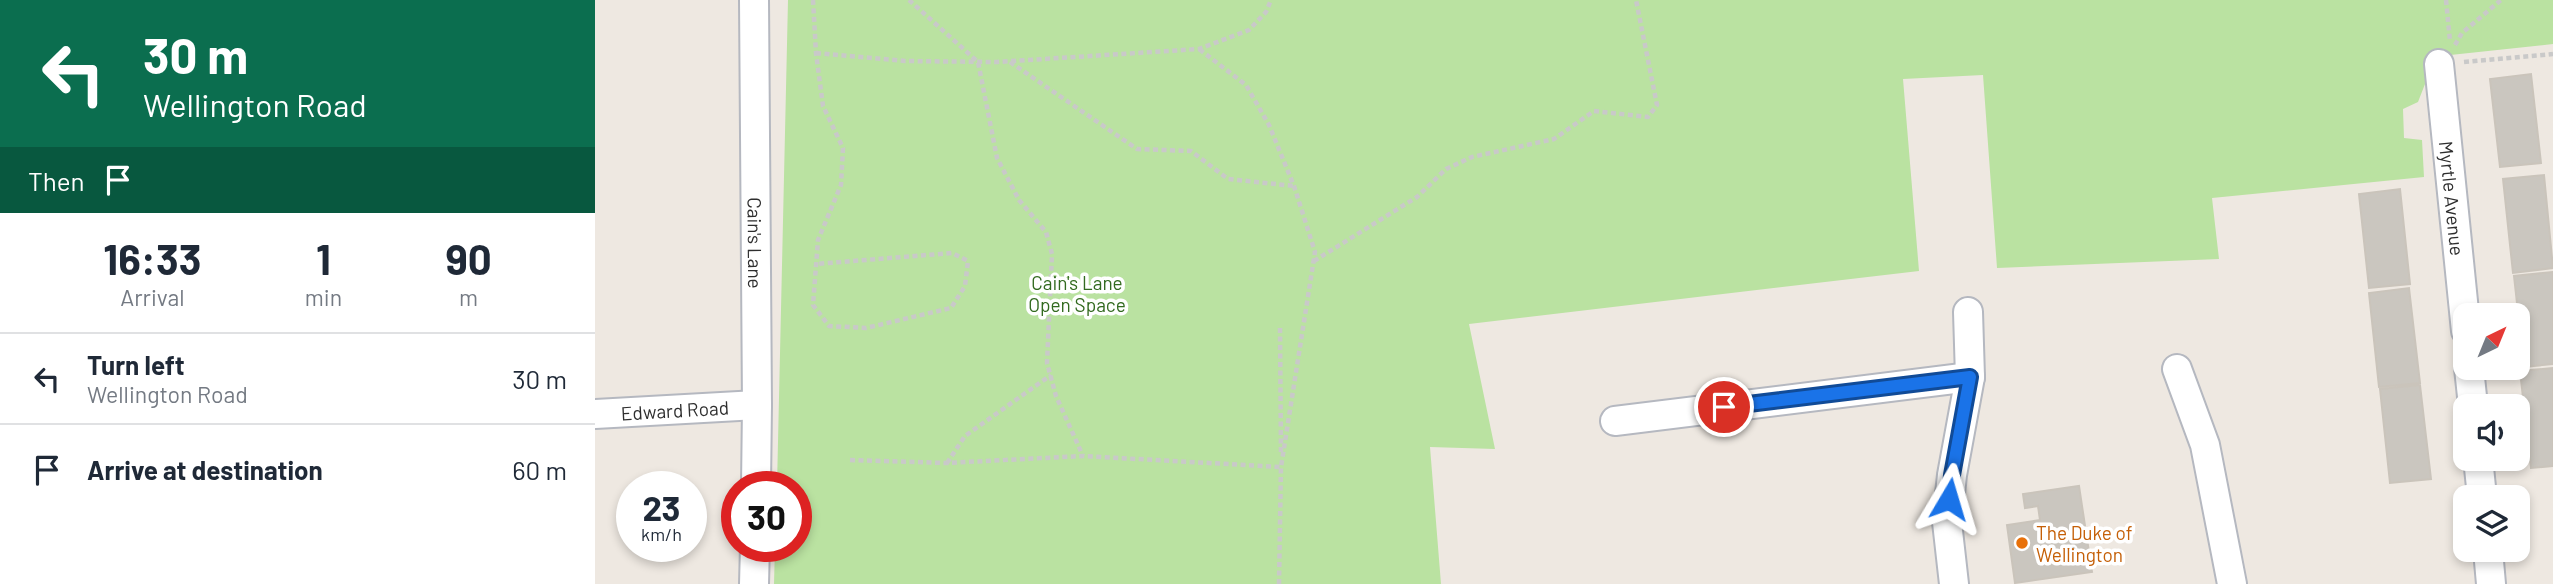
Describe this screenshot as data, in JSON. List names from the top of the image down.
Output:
{
  "streets": {
    "street": ["Myrtle Avenue", "Cain's Lane", "Edward Road"]
  },
  "crossings": [
    ["Cain's Lane", "Edward Road"]
  ],
  "parks": ["Cain's Lane Open Space"],
  "places": ["The Duke of Wellington"],
  "north": "top right",
  "page": {
    "turn": ["30 m", "Wellington Road"],
    "then": "Then",
    "eta": [
      "16:33",
      "Arrival",
      "1",
      "min",
      "90",
      "m"
    ],
    "list": [
      {
        "name": "Turn left",
        "note": "Wellington Road",
        "value": "30 m"
      },
      {
        "name": "Arrive at destination",
        "value": "60 m"
      }
    ],
    "speed": "23 km/h",
    "limit": "30"
  }
}
